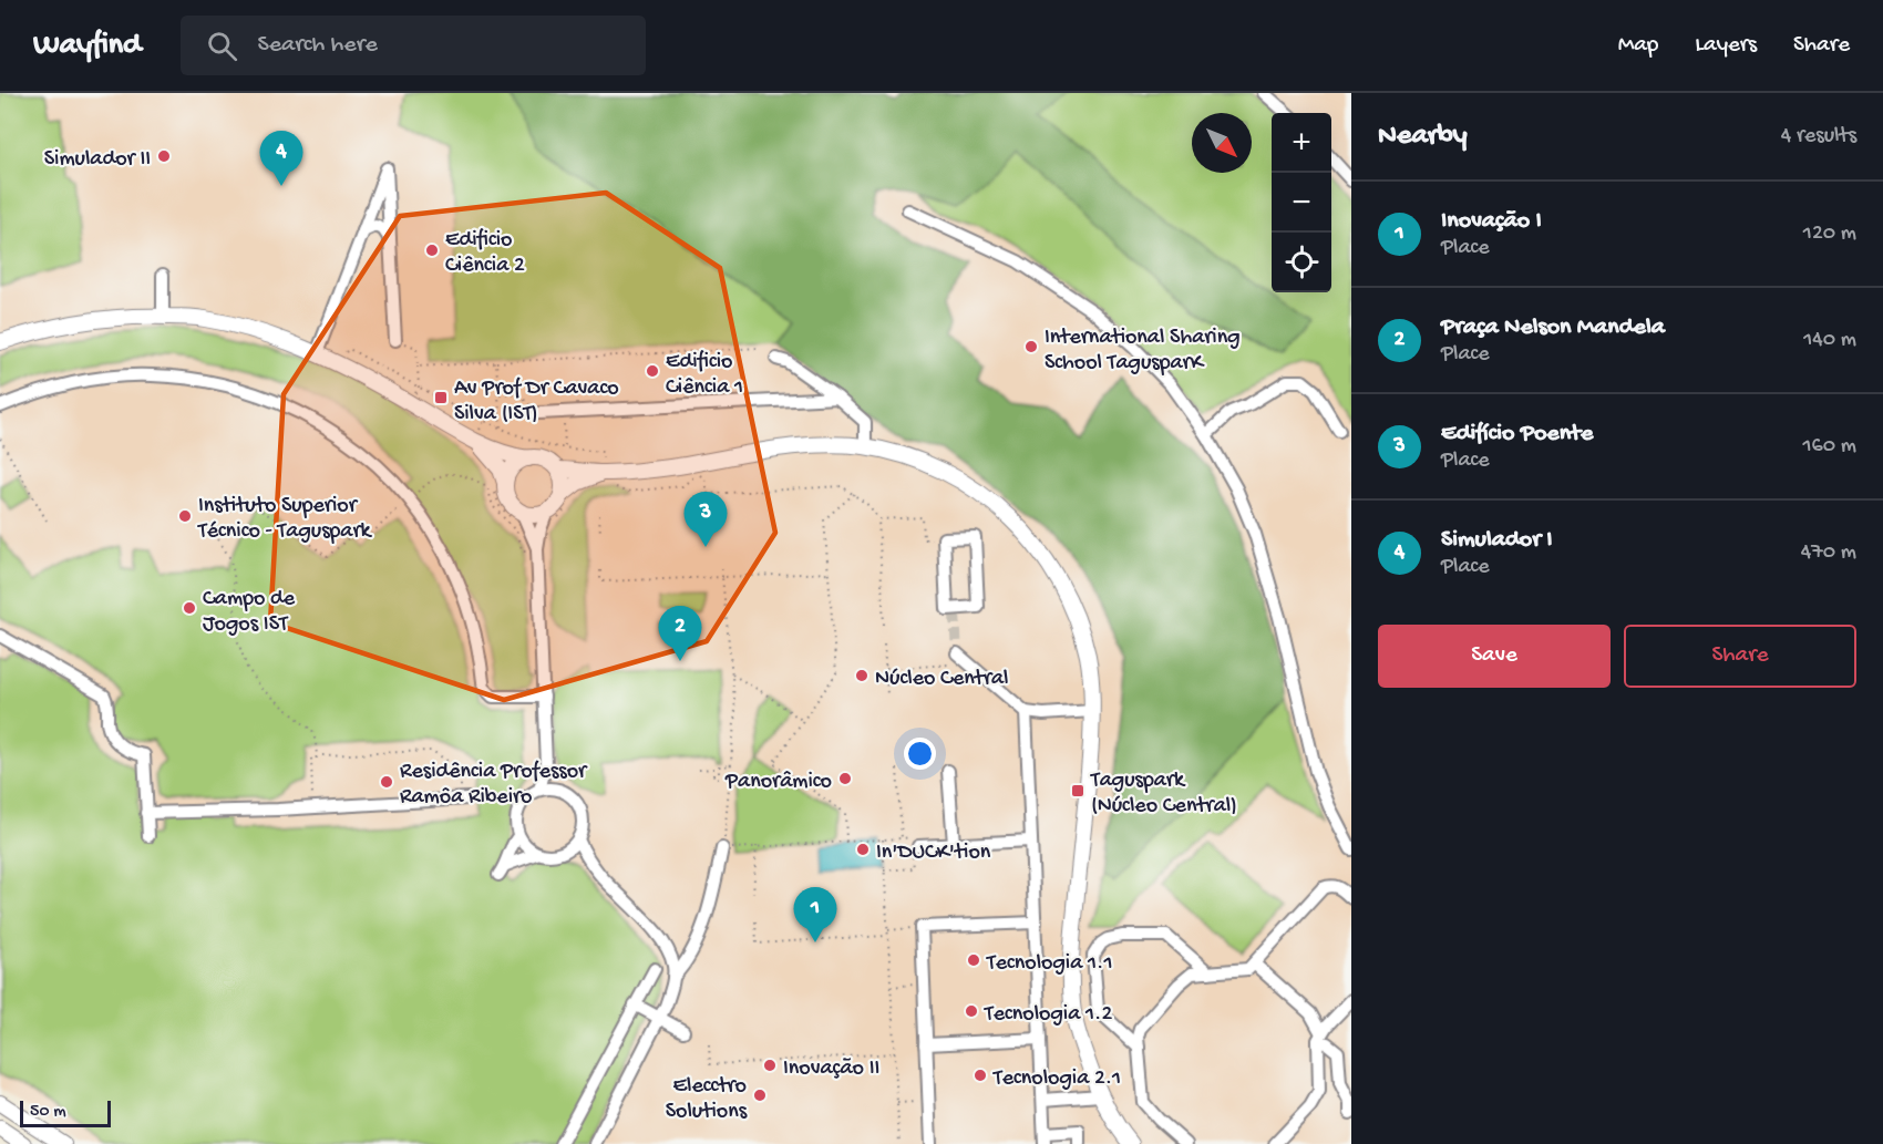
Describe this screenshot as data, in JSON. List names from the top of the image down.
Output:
{
  "places": {
    "other": [
      "Simulador II",
      "Edificio Ciência 2",
      "International Sharing School TagusparK",
      "Edificio Ciência 1",
      "Instituto Superior Técnico - Taguspark",
      "Campo de Jogos IST",
      "Núcleo Central",
      "Panorâmico",
      "Residência Professor Ramôa Ribeiro",
      "In'DUCK'tion",
      "Tecnologia 1.1",
      "Tecnologia 1.2",
      "Inovação II",
      "Tecnologia 2.1",
      "Elecctro Solutions"
    ],
    "transit": ["Av Prof Dr Cavaco Silva (IST)", "Taguspark (Núcleo Central)"]
  },
  "scale_bar": "50 m",
  "north": "bottom right",
  "page": {
    "header": "Wayfind",
    "search": "Search here",
    "nav": ["Map", "Layers", "Share"],
    "heading": ["Nearby", "4 results"],
    "map_buttons": ["+", "−"],
    "pins": [
      "4",
      "3",
      "2",
      "1"
    ],
    "list": [
      {
        "mark": "1",
        "name": "Inovação I",
        "note": "Place",
        "value": "120 m"
      },
      {
        "mark": "2",
        "name": "Praça Nelson Mandela",
        "note": "Place",
        "value": "140 m"
      },
      {
        "mark": "3",
        "name": "Edifício Poente",
        "note": "Place",
        "value": "160 m"
      },
      {
        "mark": "4",
        "name": "Simulador I",
        "note": "Place",
        "value": "470 m"
      }
    ],
    "buttons": ["Save", "Share"],
    "scale": "50 m"
  }
}
